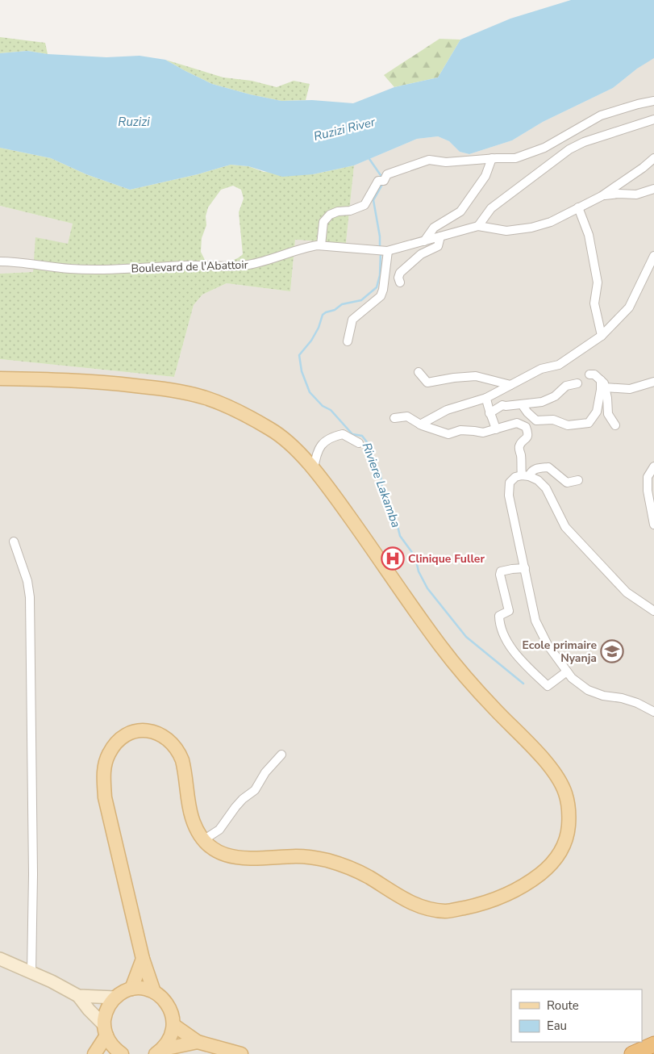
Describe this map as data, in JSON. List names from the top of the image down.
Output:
{
  "streets": {
    "street": ["Boulevard de l'Abattoir"]
  },
  "water": ["Ruzizi", "Ruzizi River", "Riviere Lakamba"],
  "places": {
    "hospital": ["Clinique Fuller"],
    "school or university": ["Ecole primaire Nyanja"]
  },
  "legend": ["Route", "Eau"]
}
